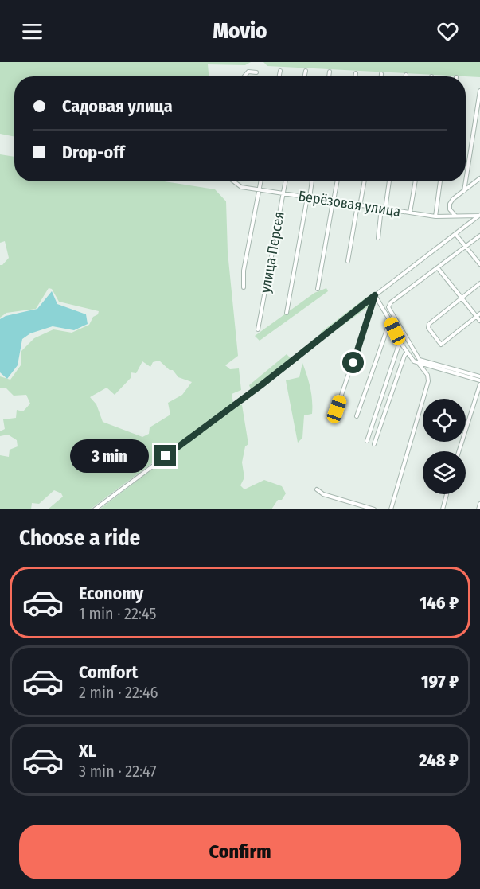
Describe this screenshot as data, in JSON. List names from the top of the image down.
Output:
{
  "streets": {
    "street": ["Берёзовая улица", "улица Персея"]
  },
  "crossings": [
    ["Берёзовая улица", "улица Персея"]
  ],
  "page": {
    "header": "Movio",
    "banner": ["Садовая улица", "Drop-off"],
    "bubble": "3 min",
    "heading": "Choose a ride",
    "list": [
      {
        "name": "Economy",
        "note": "1 min · 22:45",
        "value": "146 ₽"
      },
      {
        "name": "Comfort",
        "note": "2 min · 22:46",
        "value": "197 ₽"
      },
      {
        "name": "XL",
        "note": "3 min · 22:47",
        "value": "248 ₽"
      }
    ],
    "buttons": "Confirm"
  }
}
